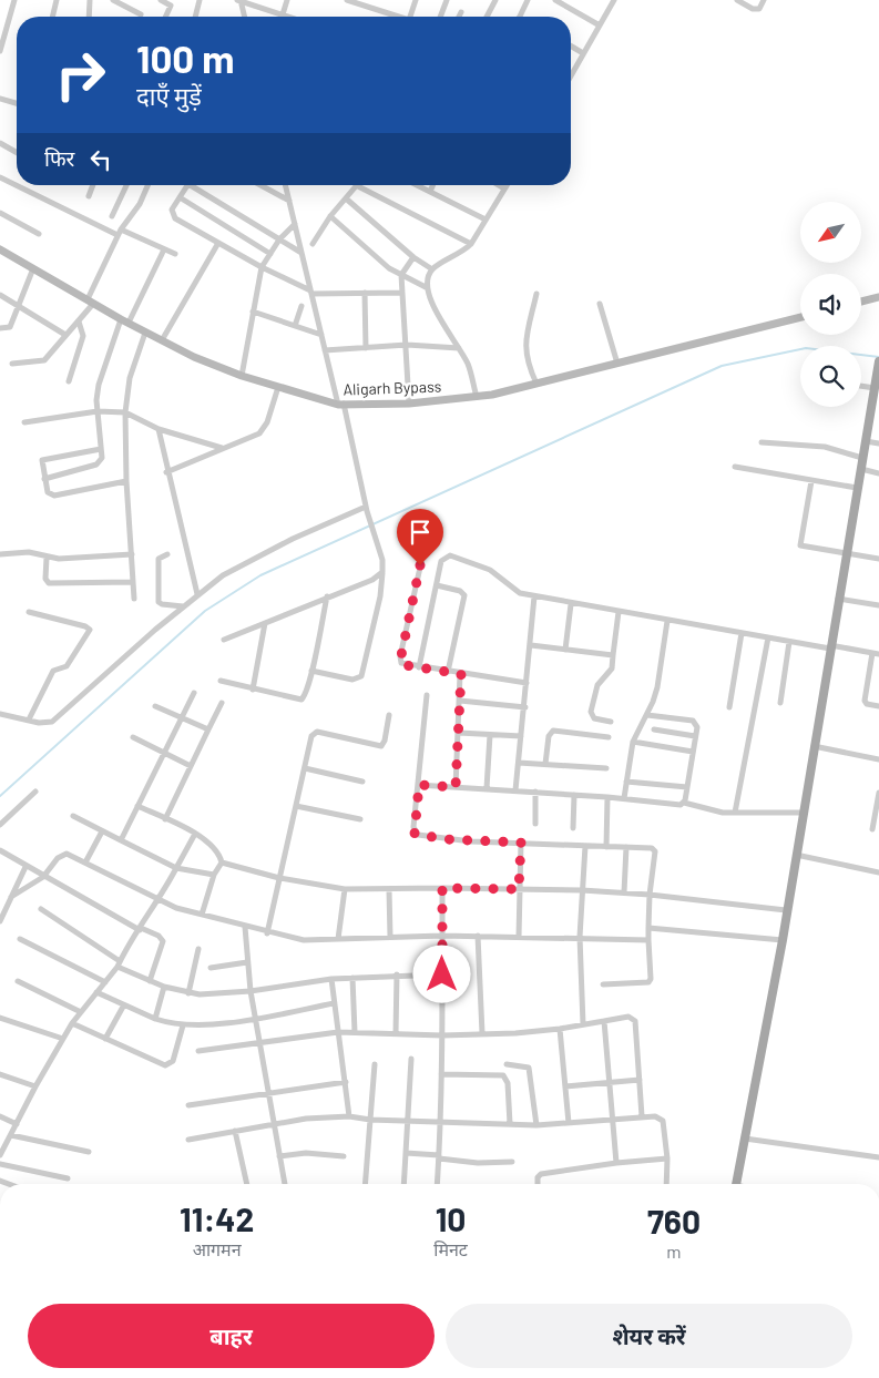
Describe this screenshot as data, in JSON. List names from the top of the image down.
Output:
{
  "streets": {
    "main road": ["Aligarh Bypass"]
  },
  "north": "bottom left",
  "page": {
    "turn": ["100 m", "दाएँ मुड़ें"],
    "then": "फिर",
    "eta": [
      "11:42",
      "आगमन",
      "10",
      "मिनट",
      "760",
      "m"
    ],
    "buttons": ["बाहर", "शेयर करें"]
  }
}
